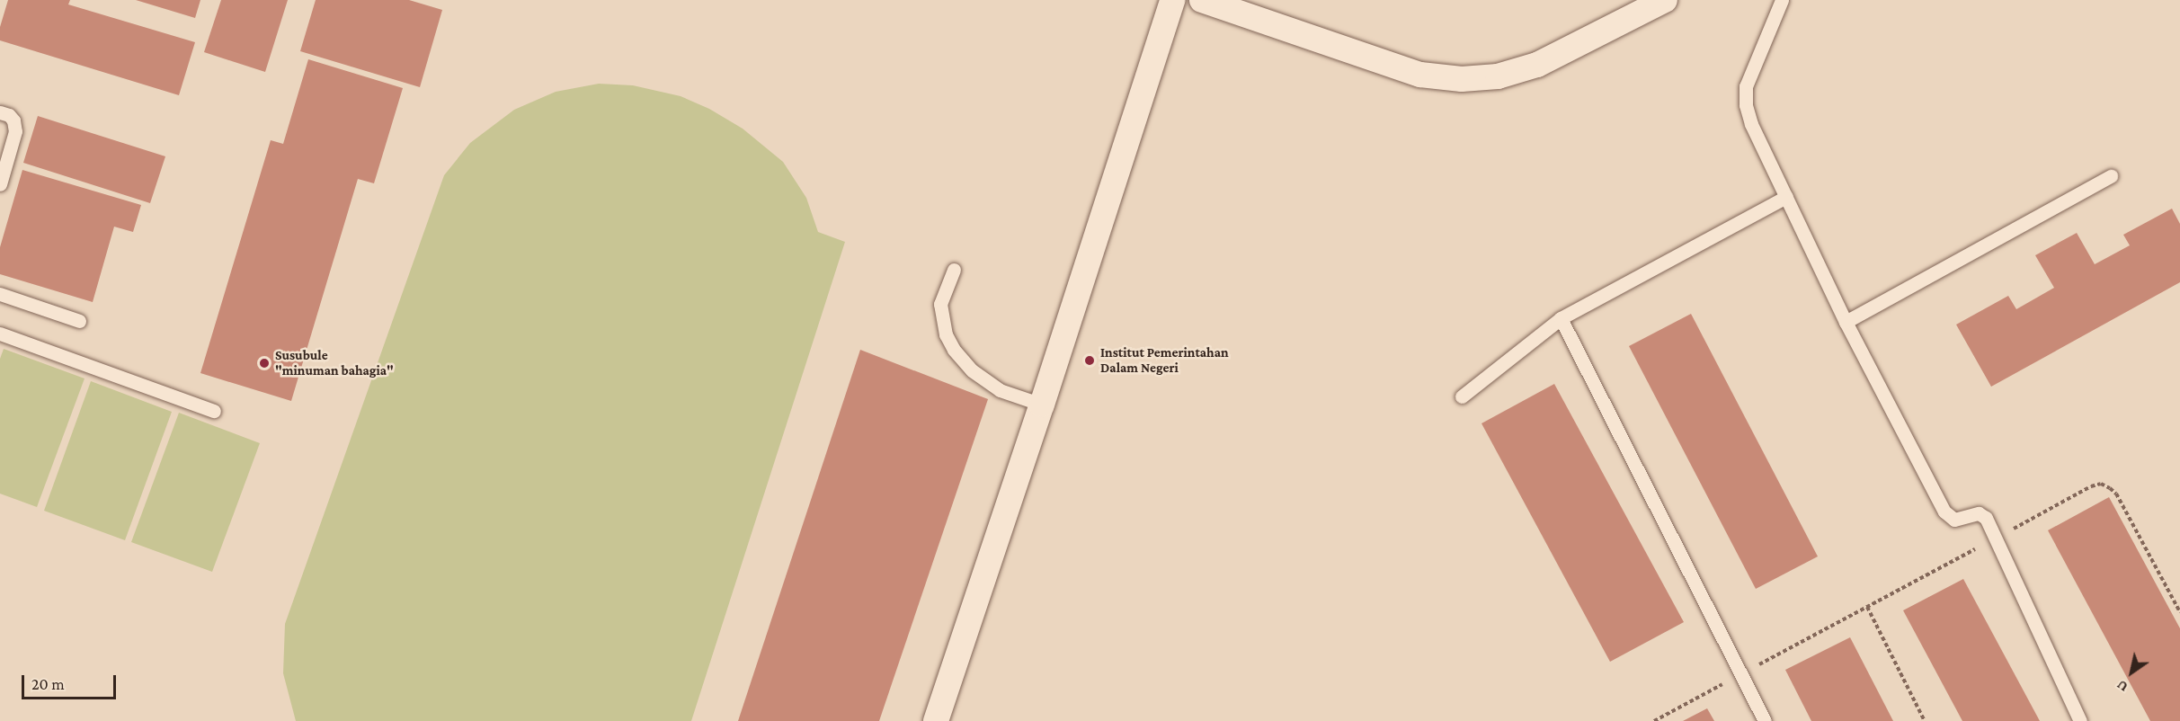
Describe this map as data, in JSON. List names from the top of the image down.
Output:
{
  "places": ["Institut Pemerintahan Dalam Negeri", "Susubule \"minuman bahagia\""],
  "scale_bar": "20 m",
  "north": "bottom left"
}
